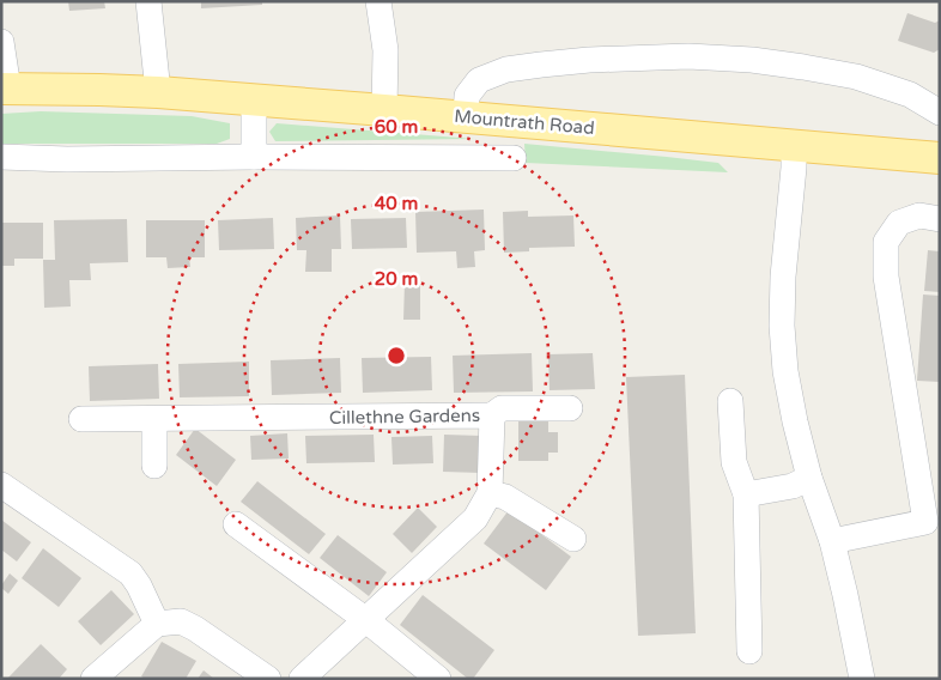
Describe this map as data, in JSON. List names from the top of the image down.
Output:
{
  "streets": {
    "main road": ["Mountrath Road"],
    "street": ["Cillethne Gardens"]
  },
  "rings": ["60 m", "40 m", "20 m"]
}
